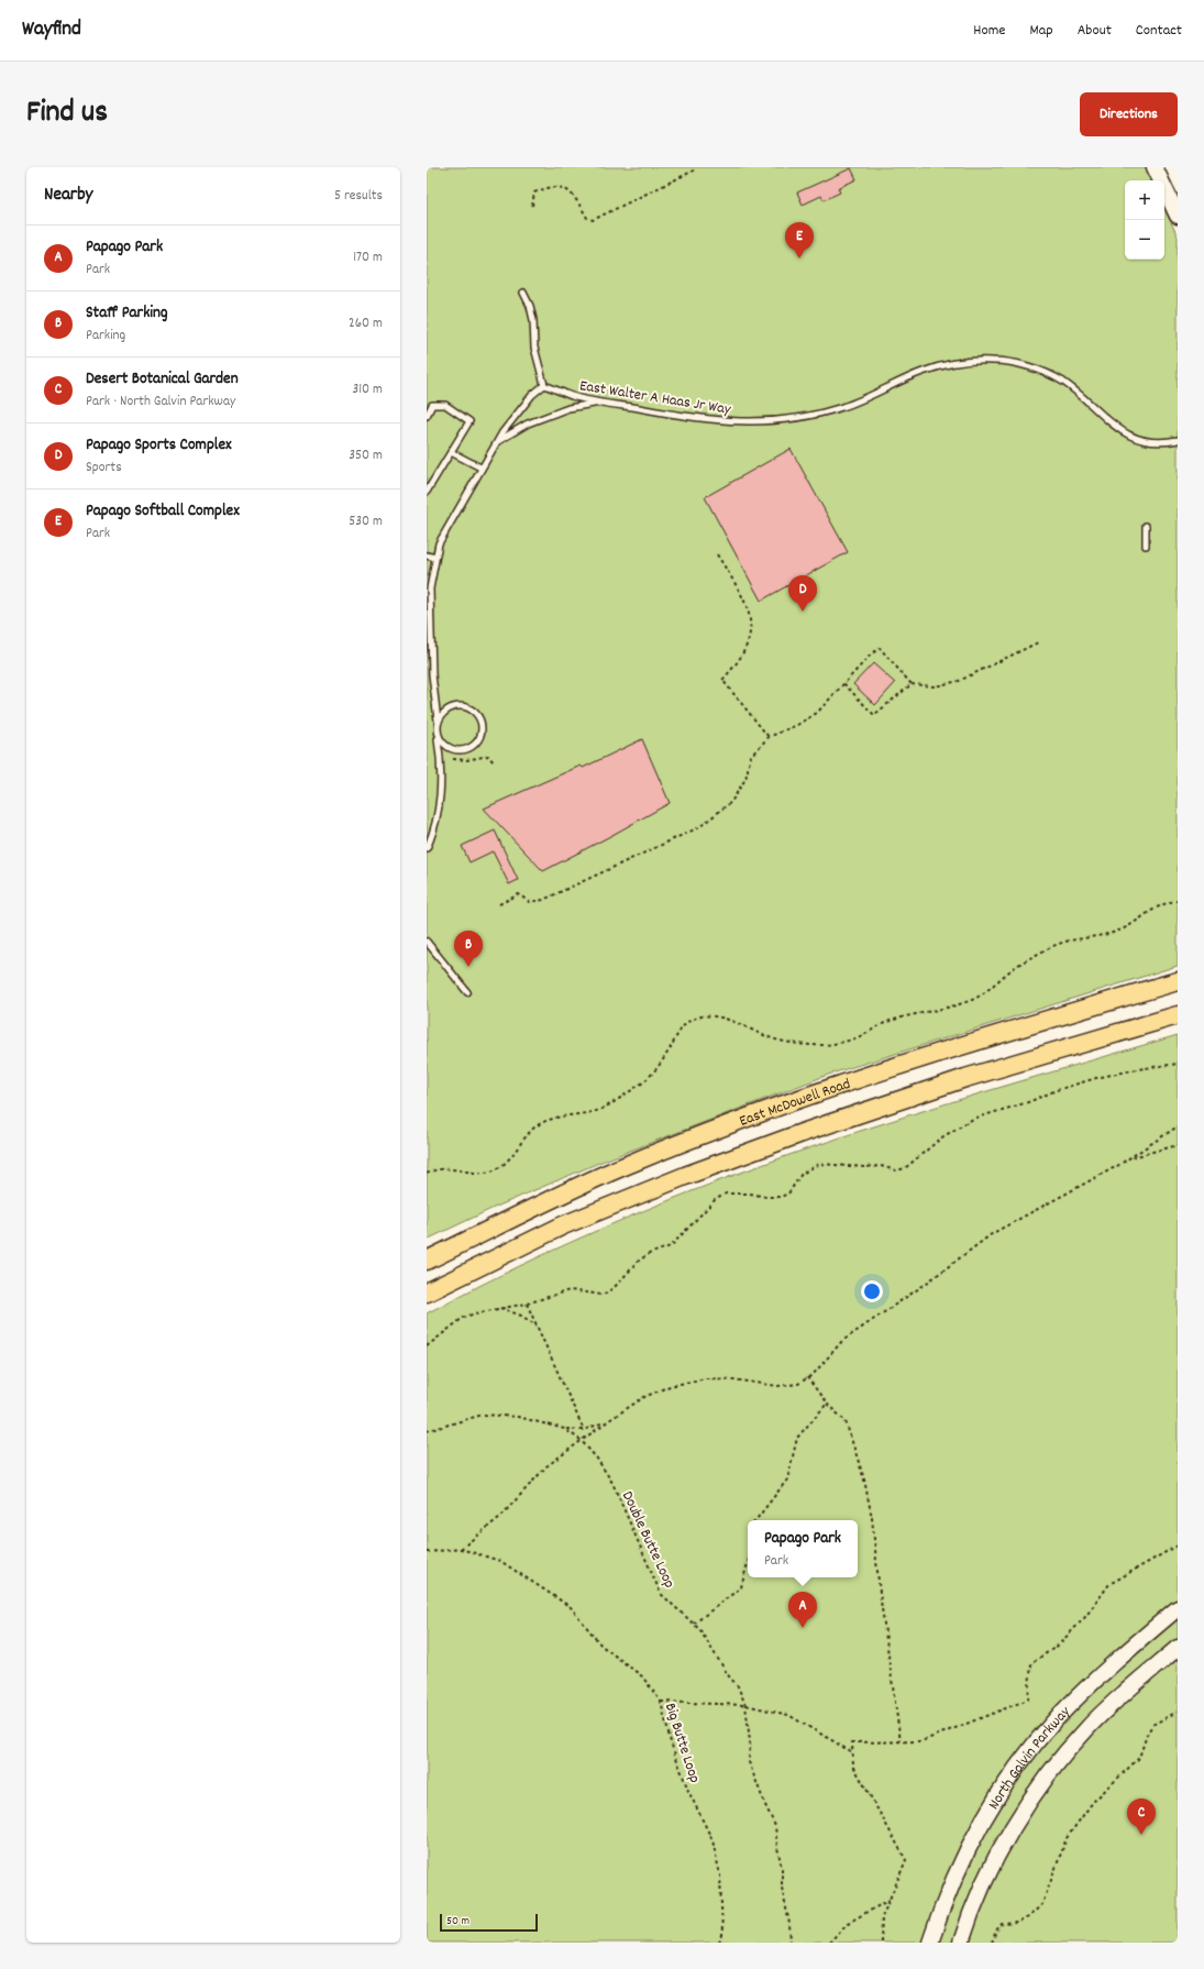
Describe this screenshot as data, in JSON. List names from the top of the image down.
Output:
{
  "streets": {
    "main road": ["East McDowell Road", "North Galvin Parkway"],
    "lane": ["East Walter A Haas Jr Way"],
    "path": ["Double Butte Loop", "Big Butte Loop"]
  },
  "scale_bar": "50 m",
  "page": {
    "header": "Wayfind",
    "nav": [
      "Home",
      "Map",
      "About",
      "Contact"
    ],
    "title": "Find us",
    "buttons": "Directions",
    "heading": ["Nearby", "5 results"],
    "map_buttons": ["+", "−"],
    "pins": [
      "E",
      "D",
      "B",
      "A",
      "C"
    ],
    "list": [
      {
        "mark": "A",
        "name": "Papago Park",
        "note": "Park",
        "value": "170 m"
      },
      {
        "mark": "B",
        "name": "Staff Parking",
        "note": "Parking",
        "value": "260 m"
      },
      {
        "mark": "C",
        "name": "Desert Botanical Garden",
        "note": "Park · North Galvin Parkway",
        "value": "310 m"
      },
      {
        "mark": "D",
        "name": "Papago Sports Complex",
        "note": "Sports",
        "value": "350 m"
      },
      {
        "mark": "E",
        "name": "Papago Softball Complex",
        "note": "Park",
        "value": "530 m"
      }
    ],
    "popup": ["Papago Park", "Park"],
    "scale": "50 m"
  }
}
